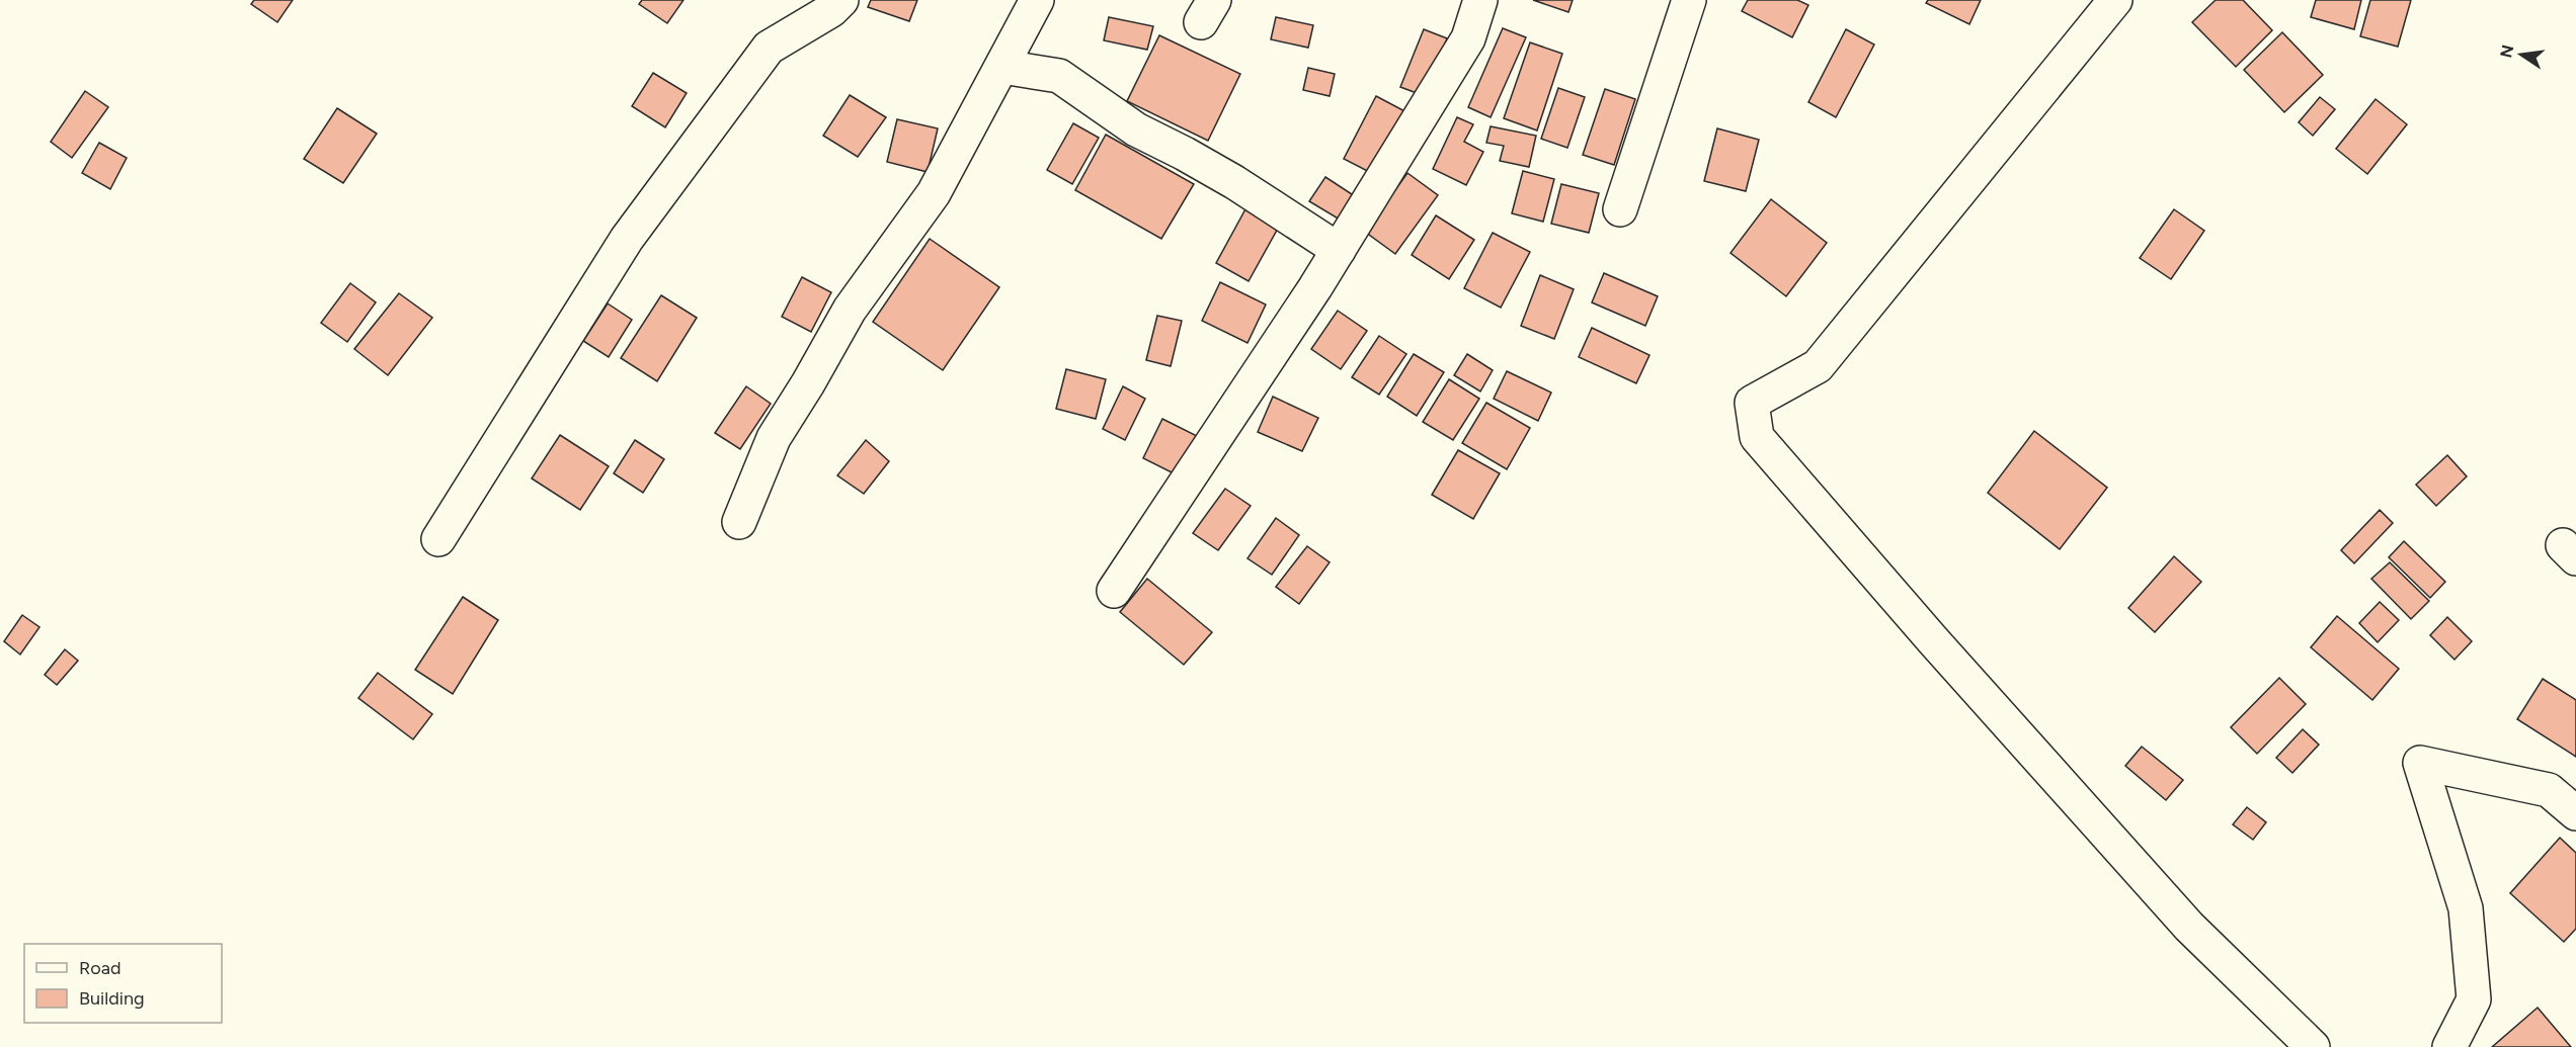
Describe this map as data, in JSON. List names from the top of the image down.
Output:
{
  "legend": ["Road", "Building"],
  "north": "left"
}
